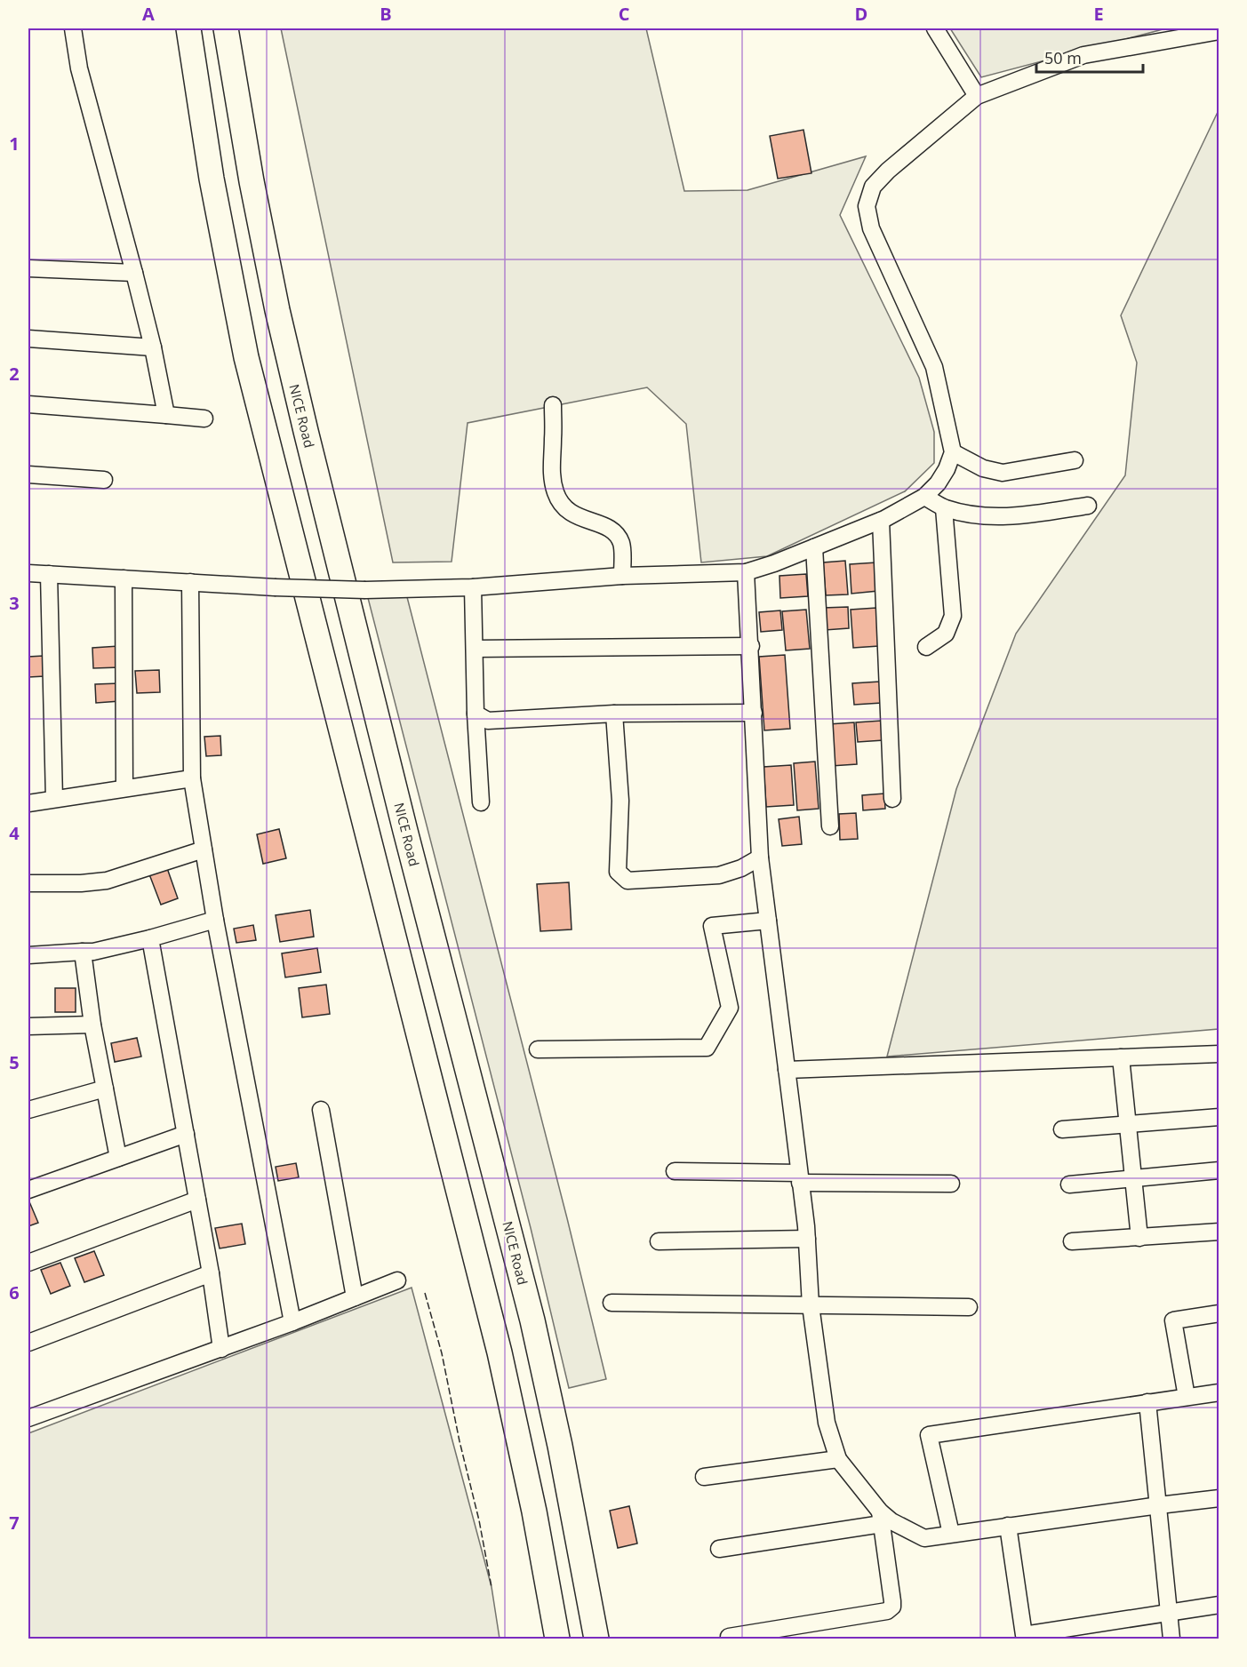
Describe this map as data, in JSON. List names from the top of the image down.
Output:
{
  "streets": {
    "highway": ["NICE Road"]
  },
  "scale_bar": "50 m",
  "grid": {
    "columns": [
      "A",
      "B",
      "C",
      "D",
      "E"
    ],
    "rows": [
      "1",
      "2",
      "3",
      "4",
      "5",
      "6",
      "7"
    ]
  }
}
